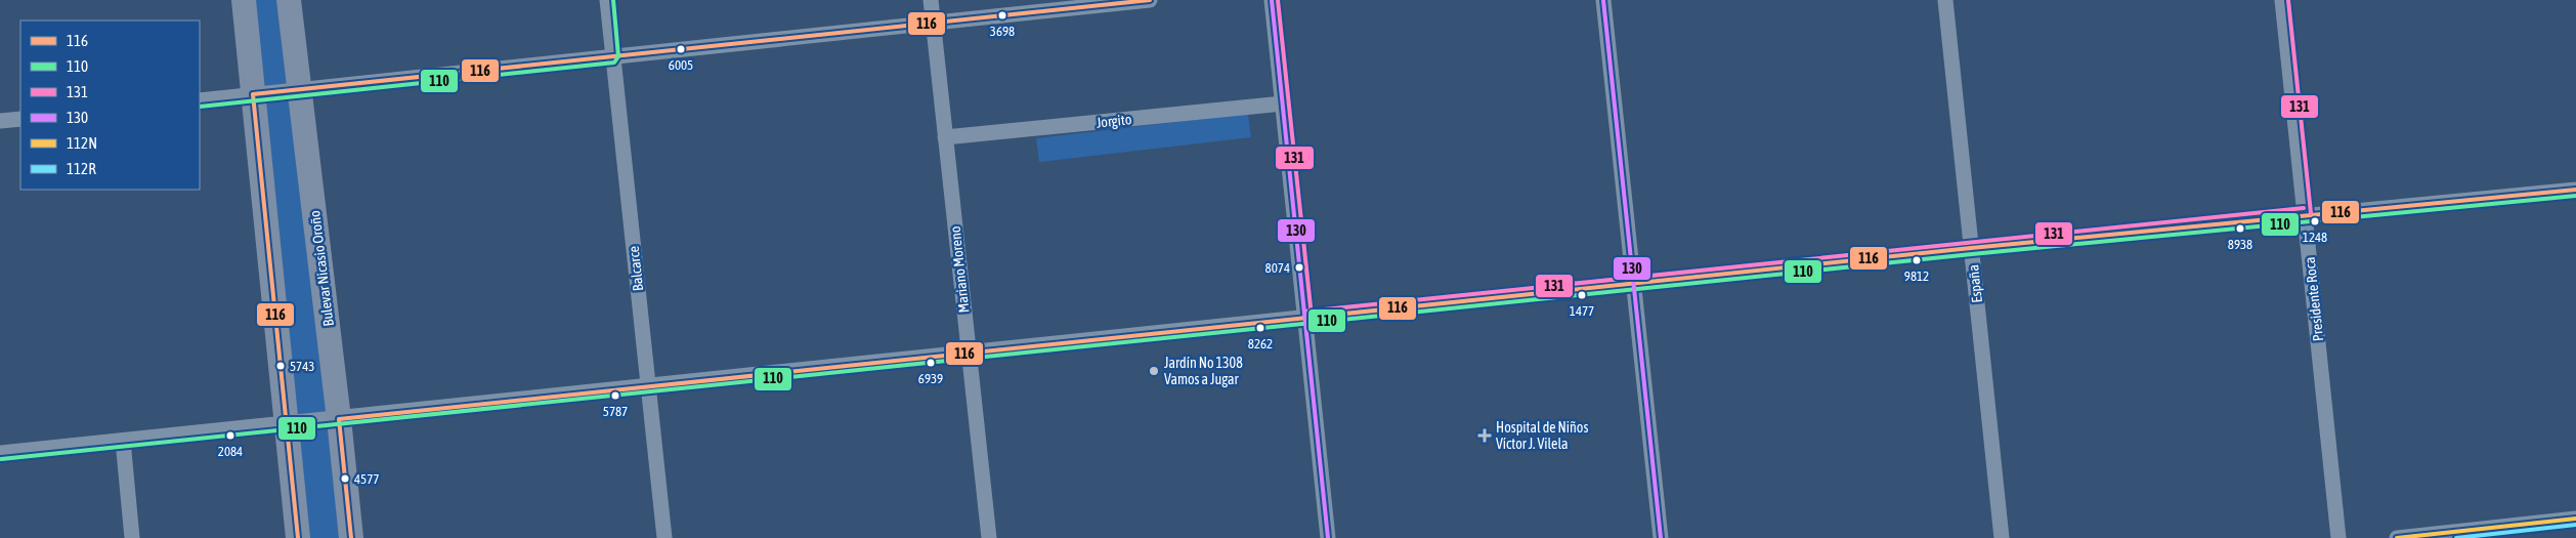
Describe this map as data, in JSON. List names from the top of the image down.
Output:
{
  "streets": {
    "main road": ["Bulevar Nicasio Oroño"],
    "street": [
      "Jorgito",
      "Balcarce",
      "Mariano Moreno",
      "España",
      "Presidente Roca"
    ]
  },
  "crossings": [
    ["Jorgito", "Mariano Moreno"]
  ],
  "places": {
    "other": [
      "3698",
      "6005",
      "1248",
      "8938",
      "9812",
      "8074",
      "1477",
      "8262",
      "6939",
      "5743",
      "Jardín No 1308 Vamos a Jugar",
      "5787",
      "2084",
      "4577"
    ],
    "health": ["Hospital de Niños Víctor J. Vilela"]
  },
  "lines": [
    "transit line 116",
    "transit line 110",
    "transit line 131",
    "transit line 130",
    "transit line 112N",
    "transit line 112R"
  ],
  "legend": [
    "116",
    "110",
    "131",
    "130",
    "112N",
    "112R"
  ]
}
